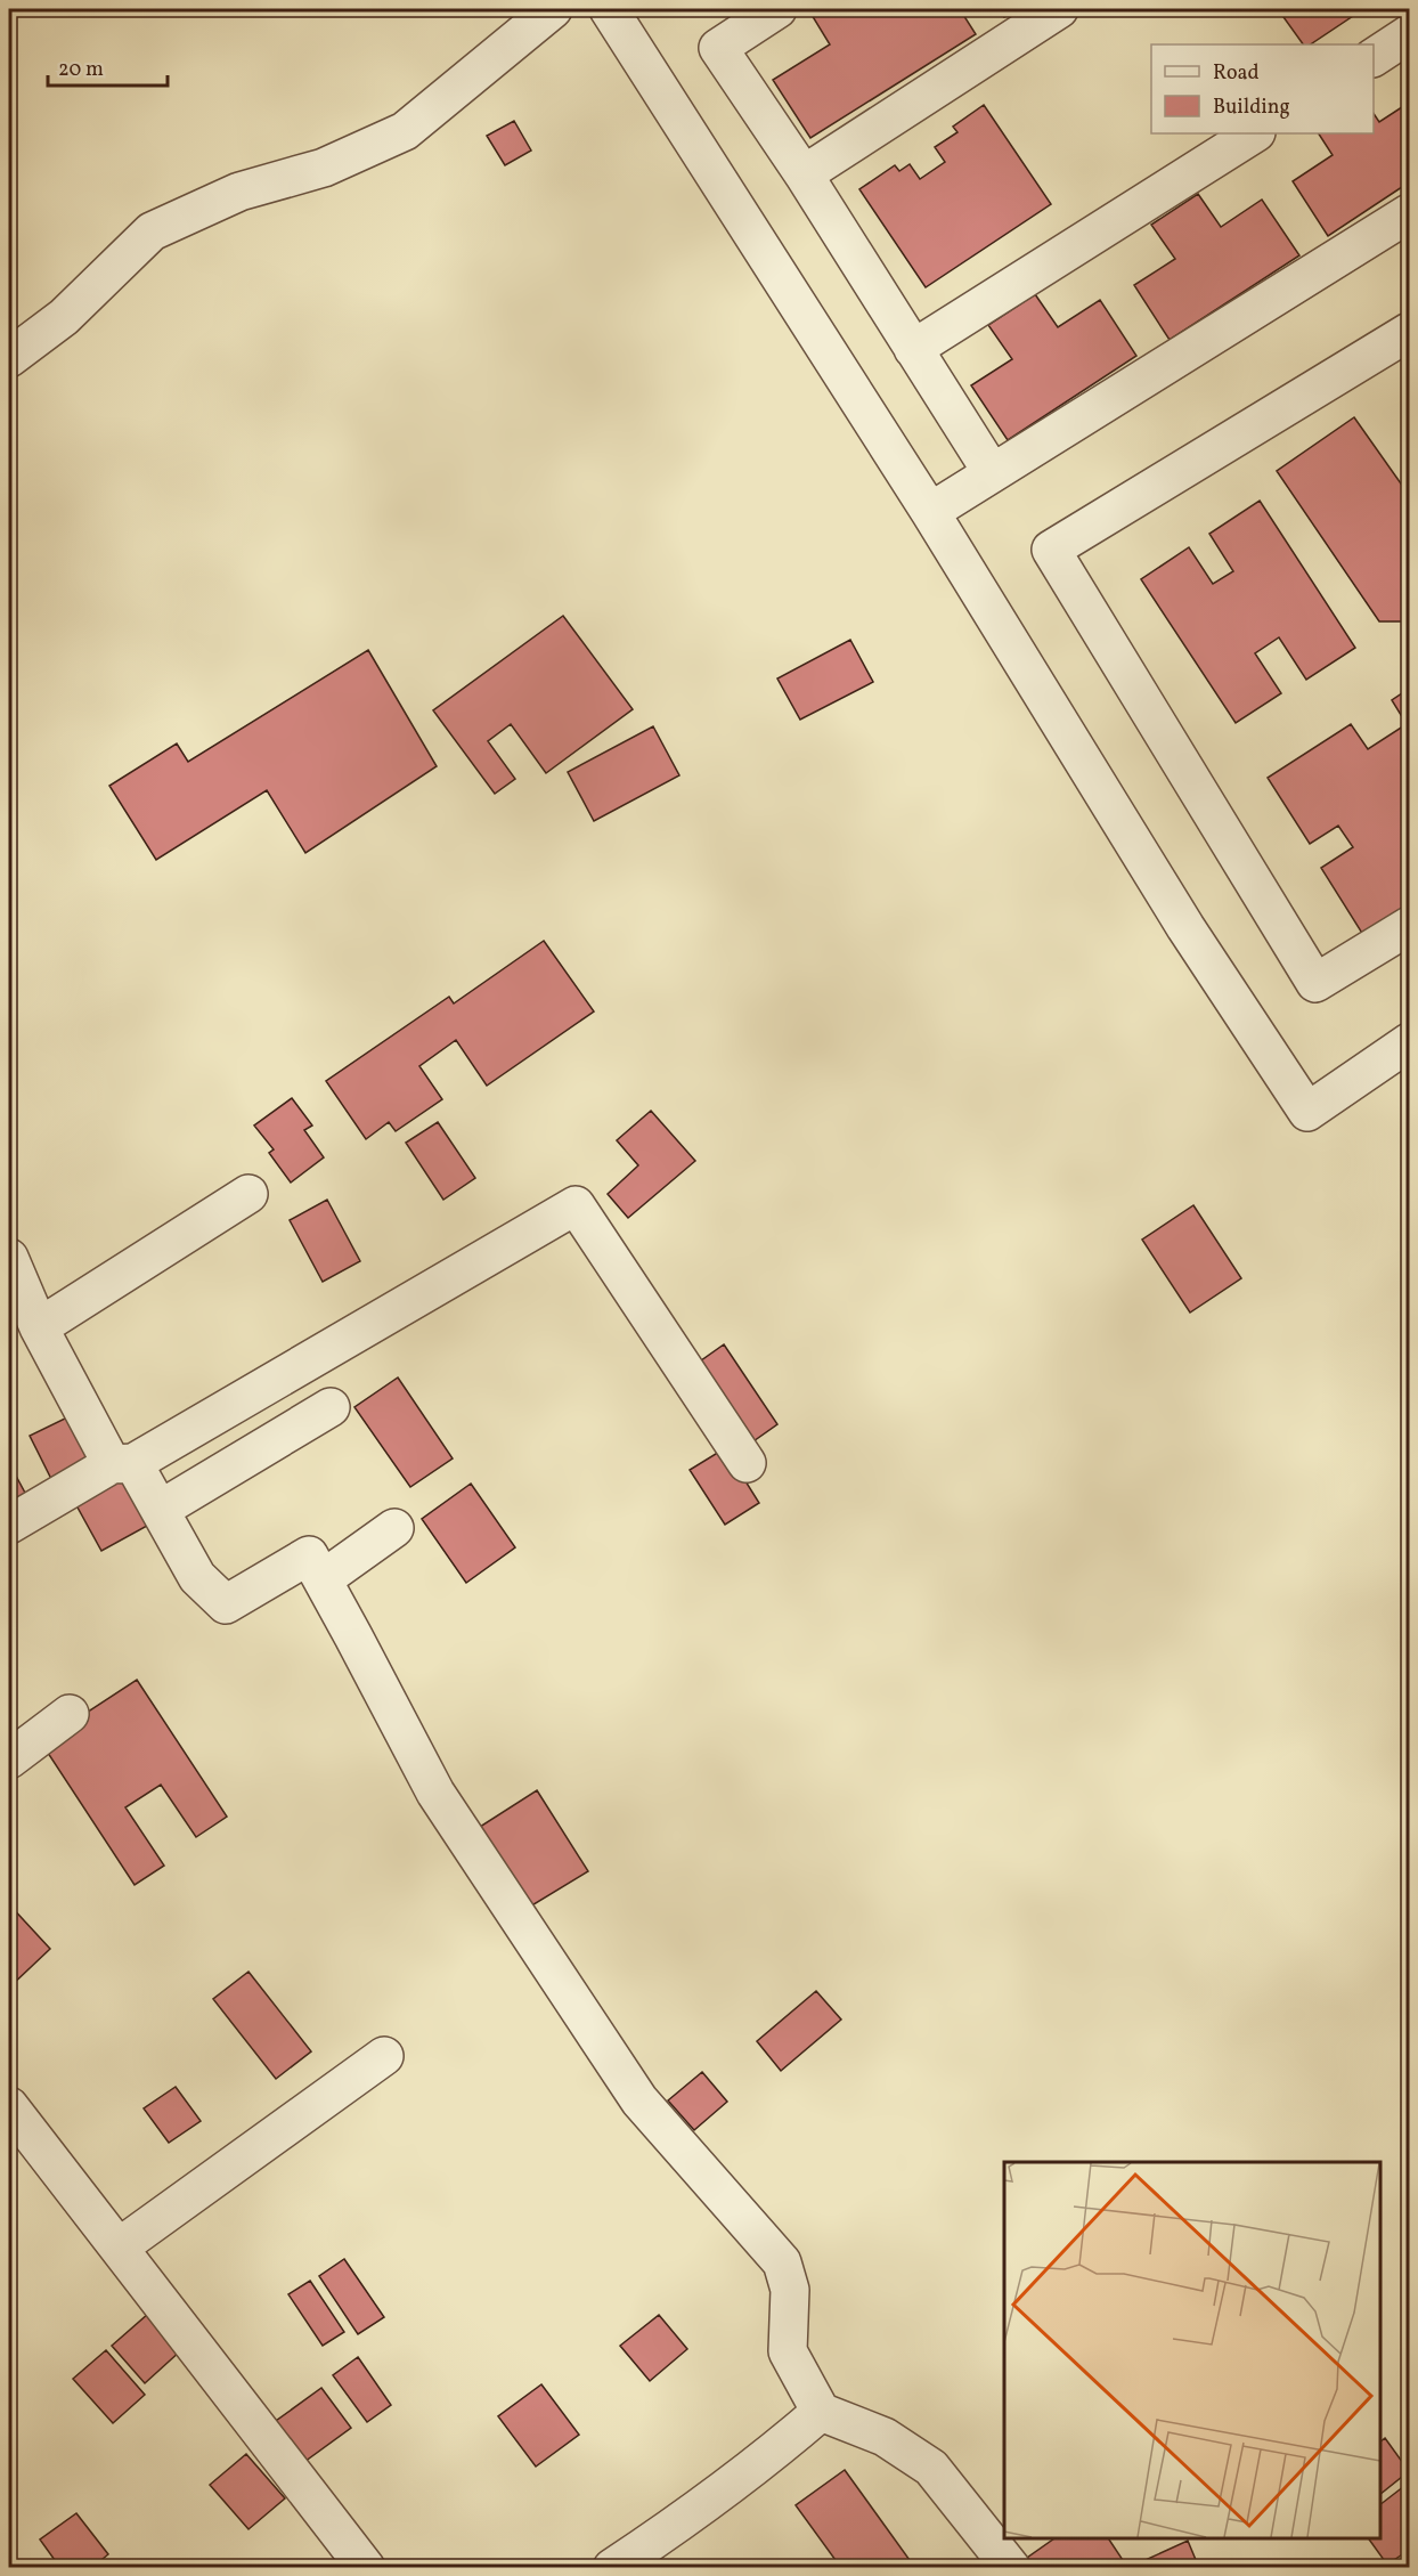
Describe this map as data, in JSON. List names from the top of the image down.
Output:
{
  "legend": ["Road", "Building"],
  "scale_bar": "20 m"
}
